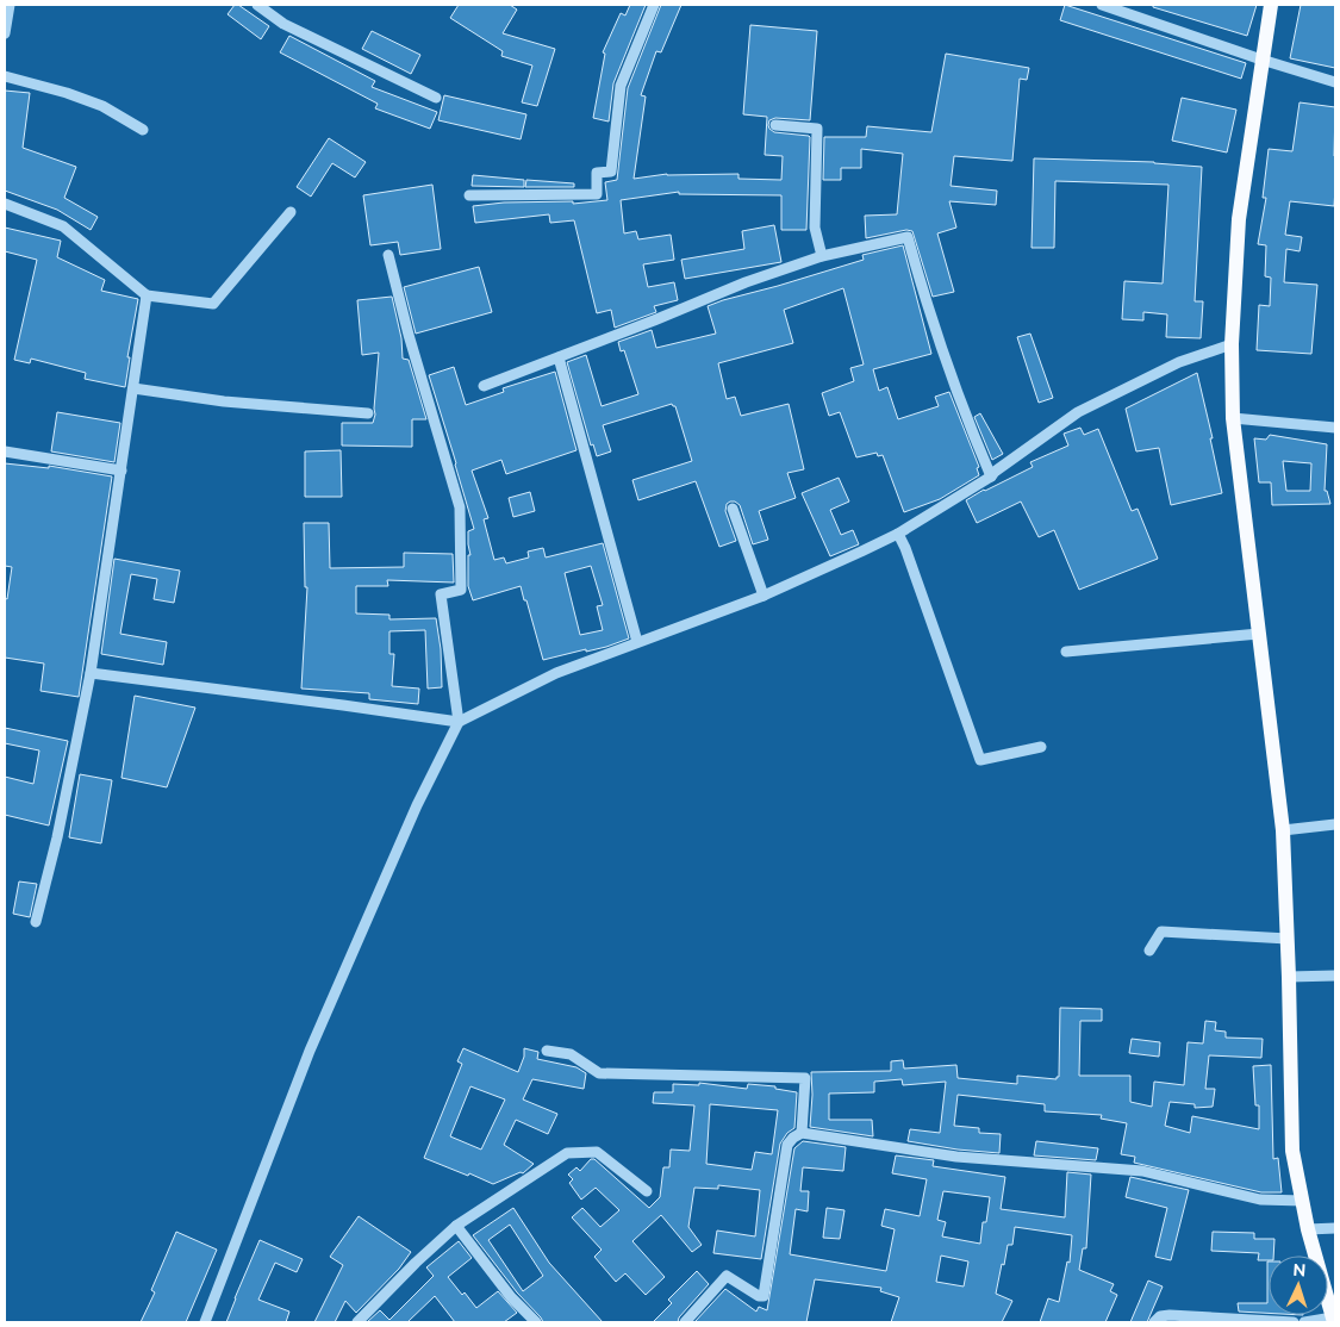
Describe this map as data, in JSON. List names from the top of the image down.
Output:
{
  "north": "top"
}
